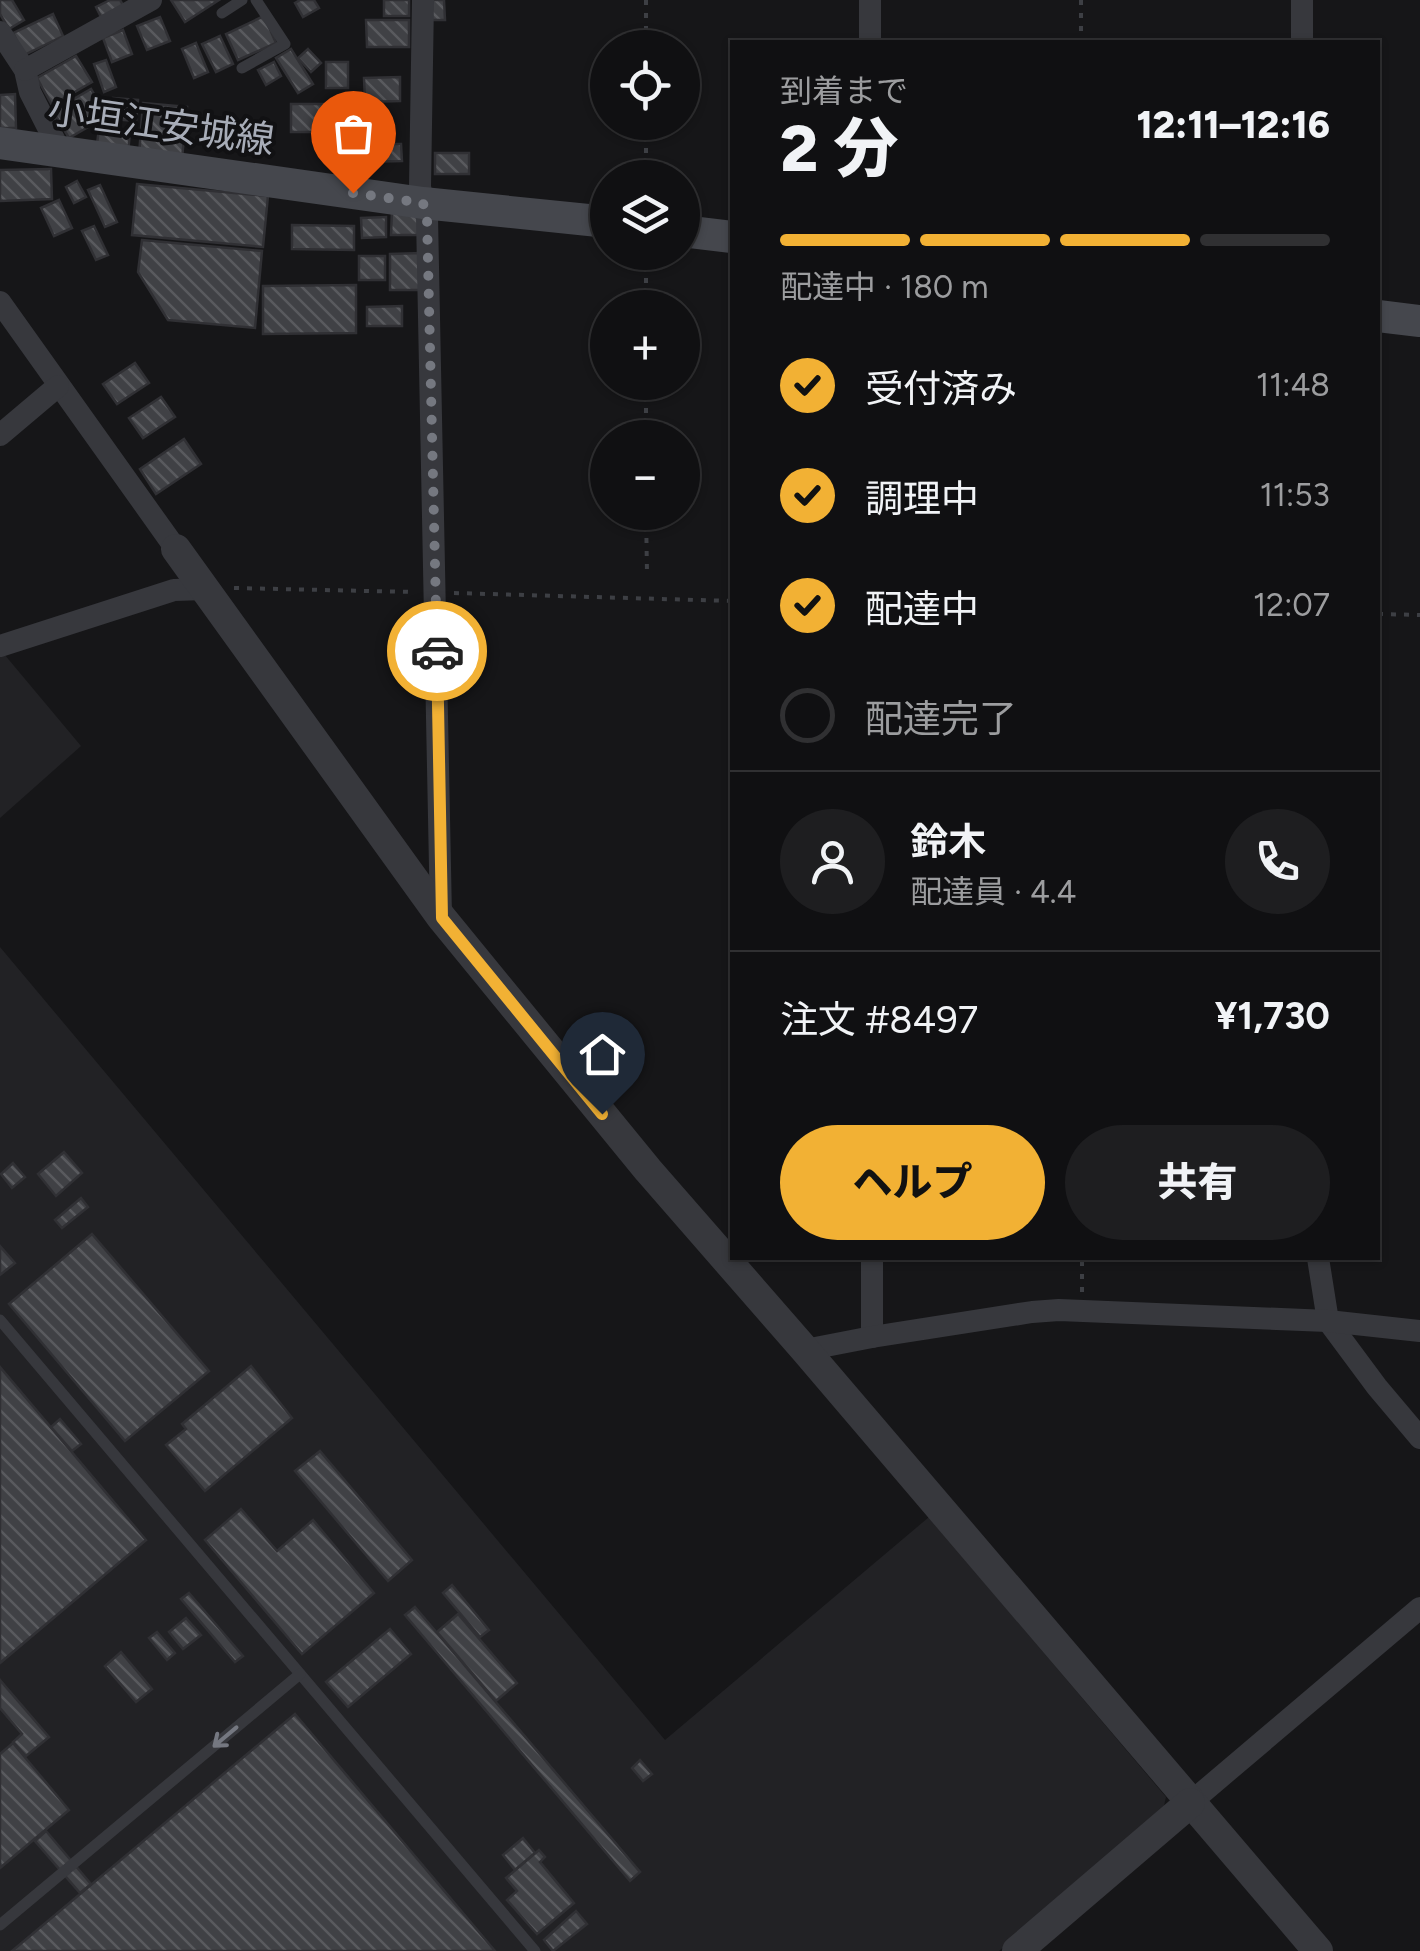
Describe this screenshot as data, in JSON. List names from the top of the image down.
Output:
{
  "streets": {
    "main road": ["小垣江安城線"]
  },
  "page": {
    "map_buttons": ["+", "−"],
    "heading": ["2 分", "到着まで", "12:11–12:16"],
    "panel": [
      "鈴木",
      "配達員 · 4.4",
      "注文 #8497",
      "¥1,730"
    ],
    "bar": "配達中 · 180 m",
    "list": [
      ["受付済み", "11:48"],
      ["調理中", "11:53"],
      ["配達中", "12:07"],
      "配達完了"
    ],
    "buttons": ["ヘルプ", "共有"]
  }
}
